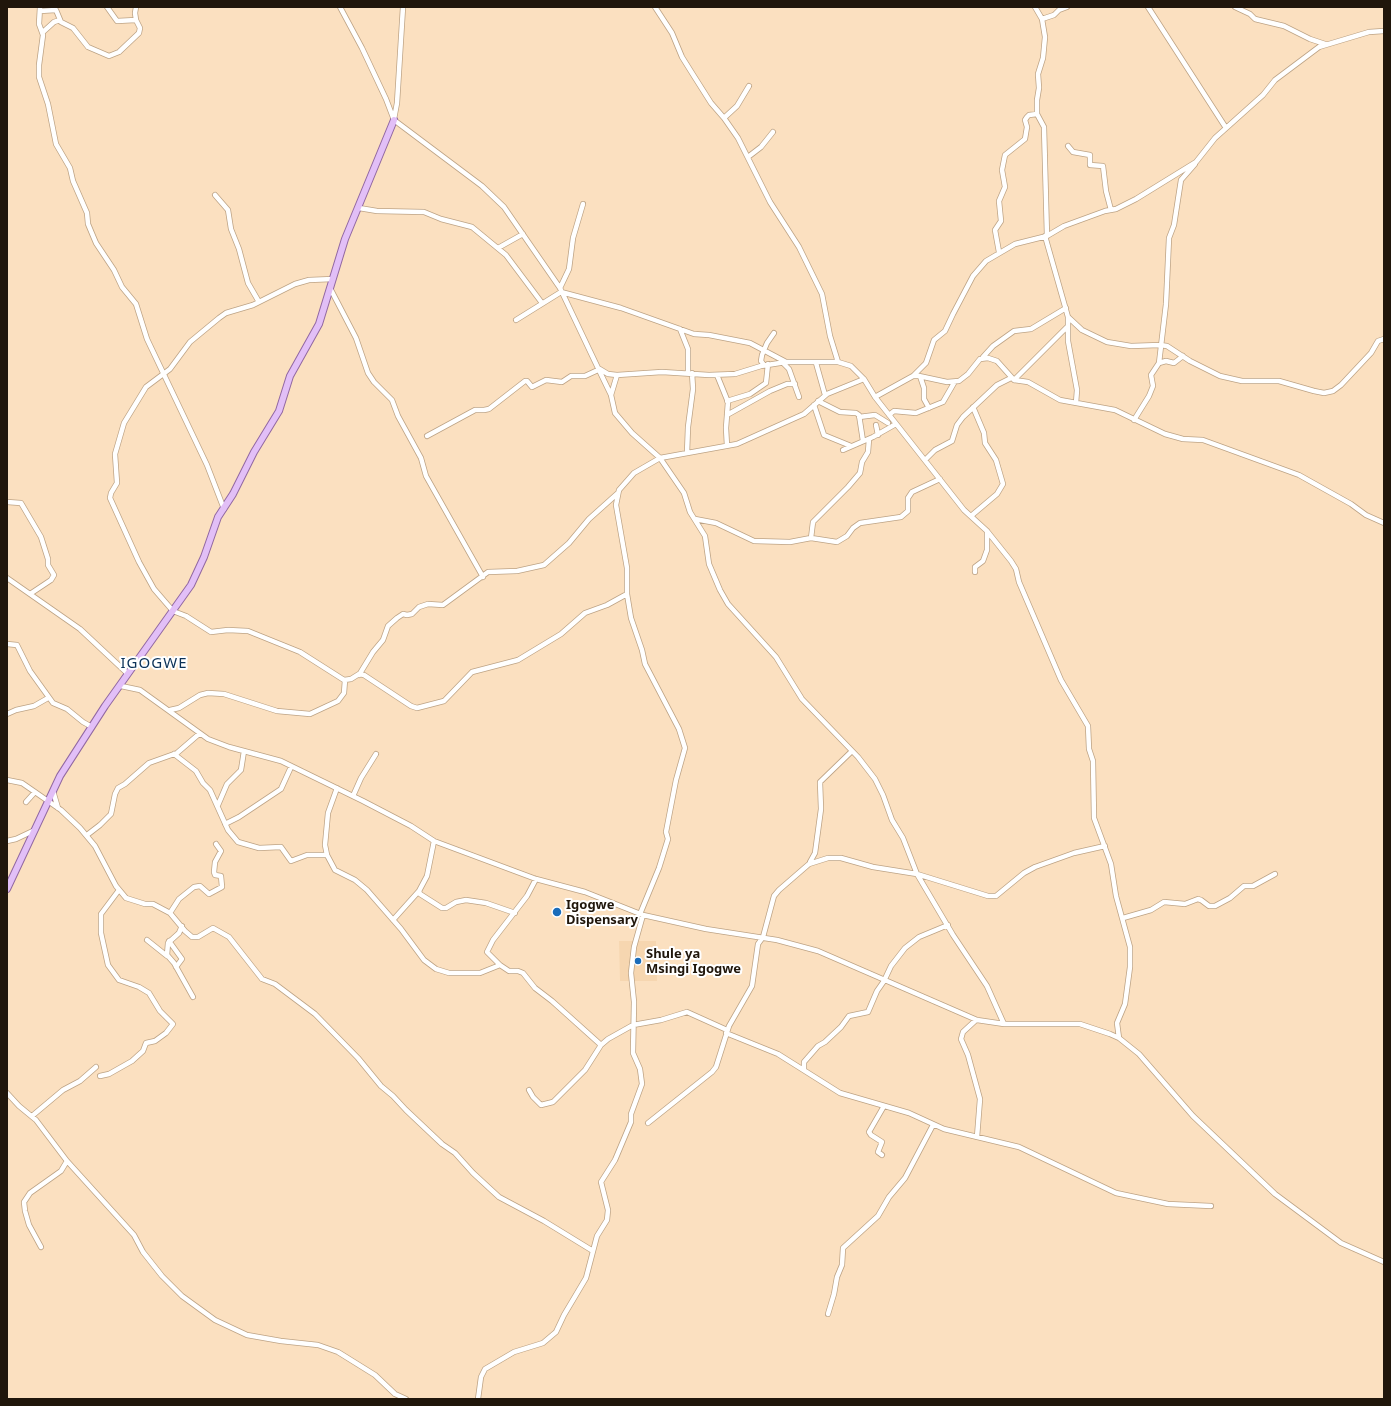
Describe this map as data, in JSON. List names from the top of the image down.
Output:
{
  "districts": ["IGOGWE"],
  "places": ["Igogwe Dispensary", "Shule ya Msingi Igogwe"]
}
